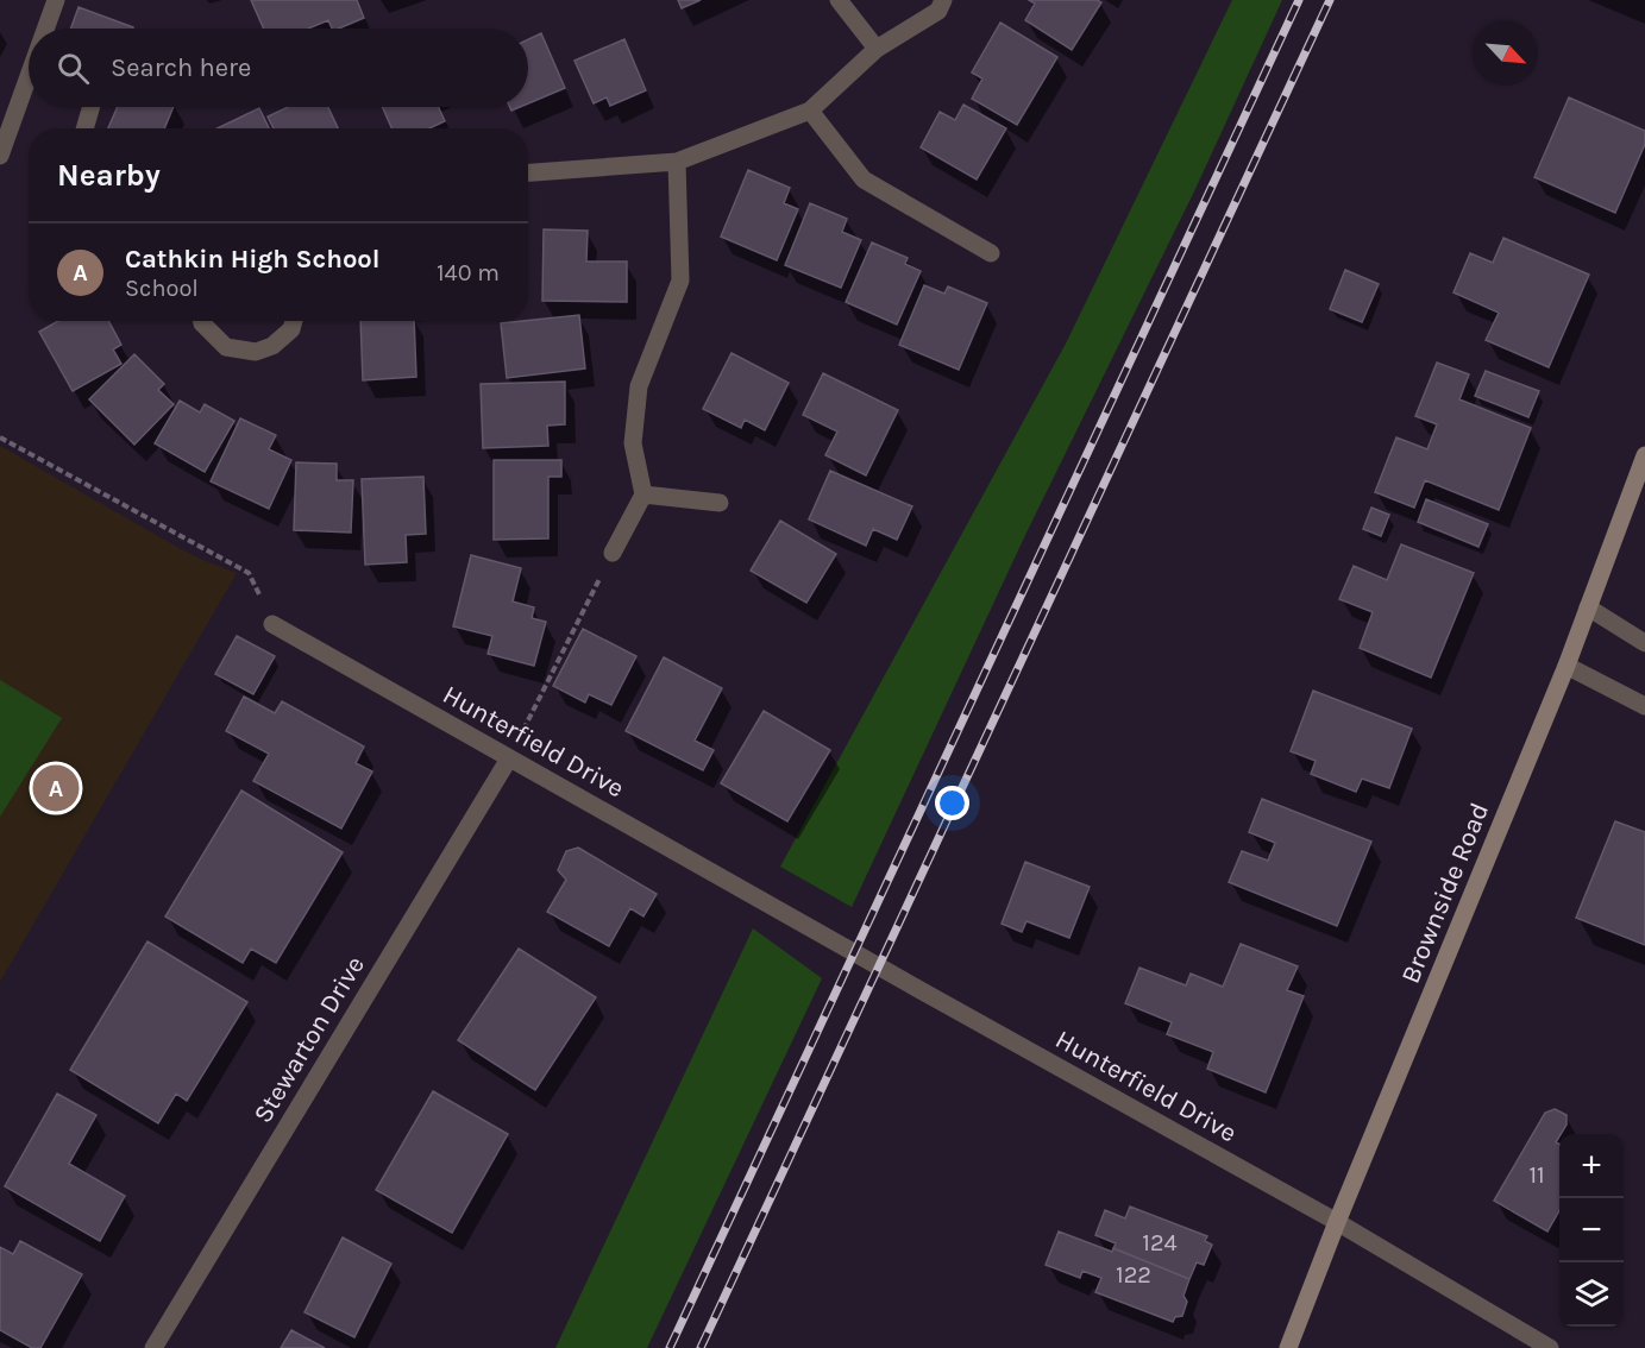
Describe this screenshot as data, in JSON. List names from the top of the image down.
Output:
{
  "streets": {
    "street": ["Hunterfield Drive", "Brownside Road", "Stewarton Drive"]
  },
  "crossings": [
    ["Hunterfield Drive", "Brownside Road"],
    ["Hunterfield Drive", "Stewarton Drive"]
  ],
  "house_numbers": ["11", "124", "122"],
  "north": "bottom right",
  "page": {
    "search": "Search here",
    "heading": "Nearby",
    "list": [
      {
        "mark": "A",
        "name": "Cathkin High School",
        "note": "School",
        "value": "140 m"
      }
    ],
    "pins": "A",
    "map_buttons": ["+", "−"]
  }
}
